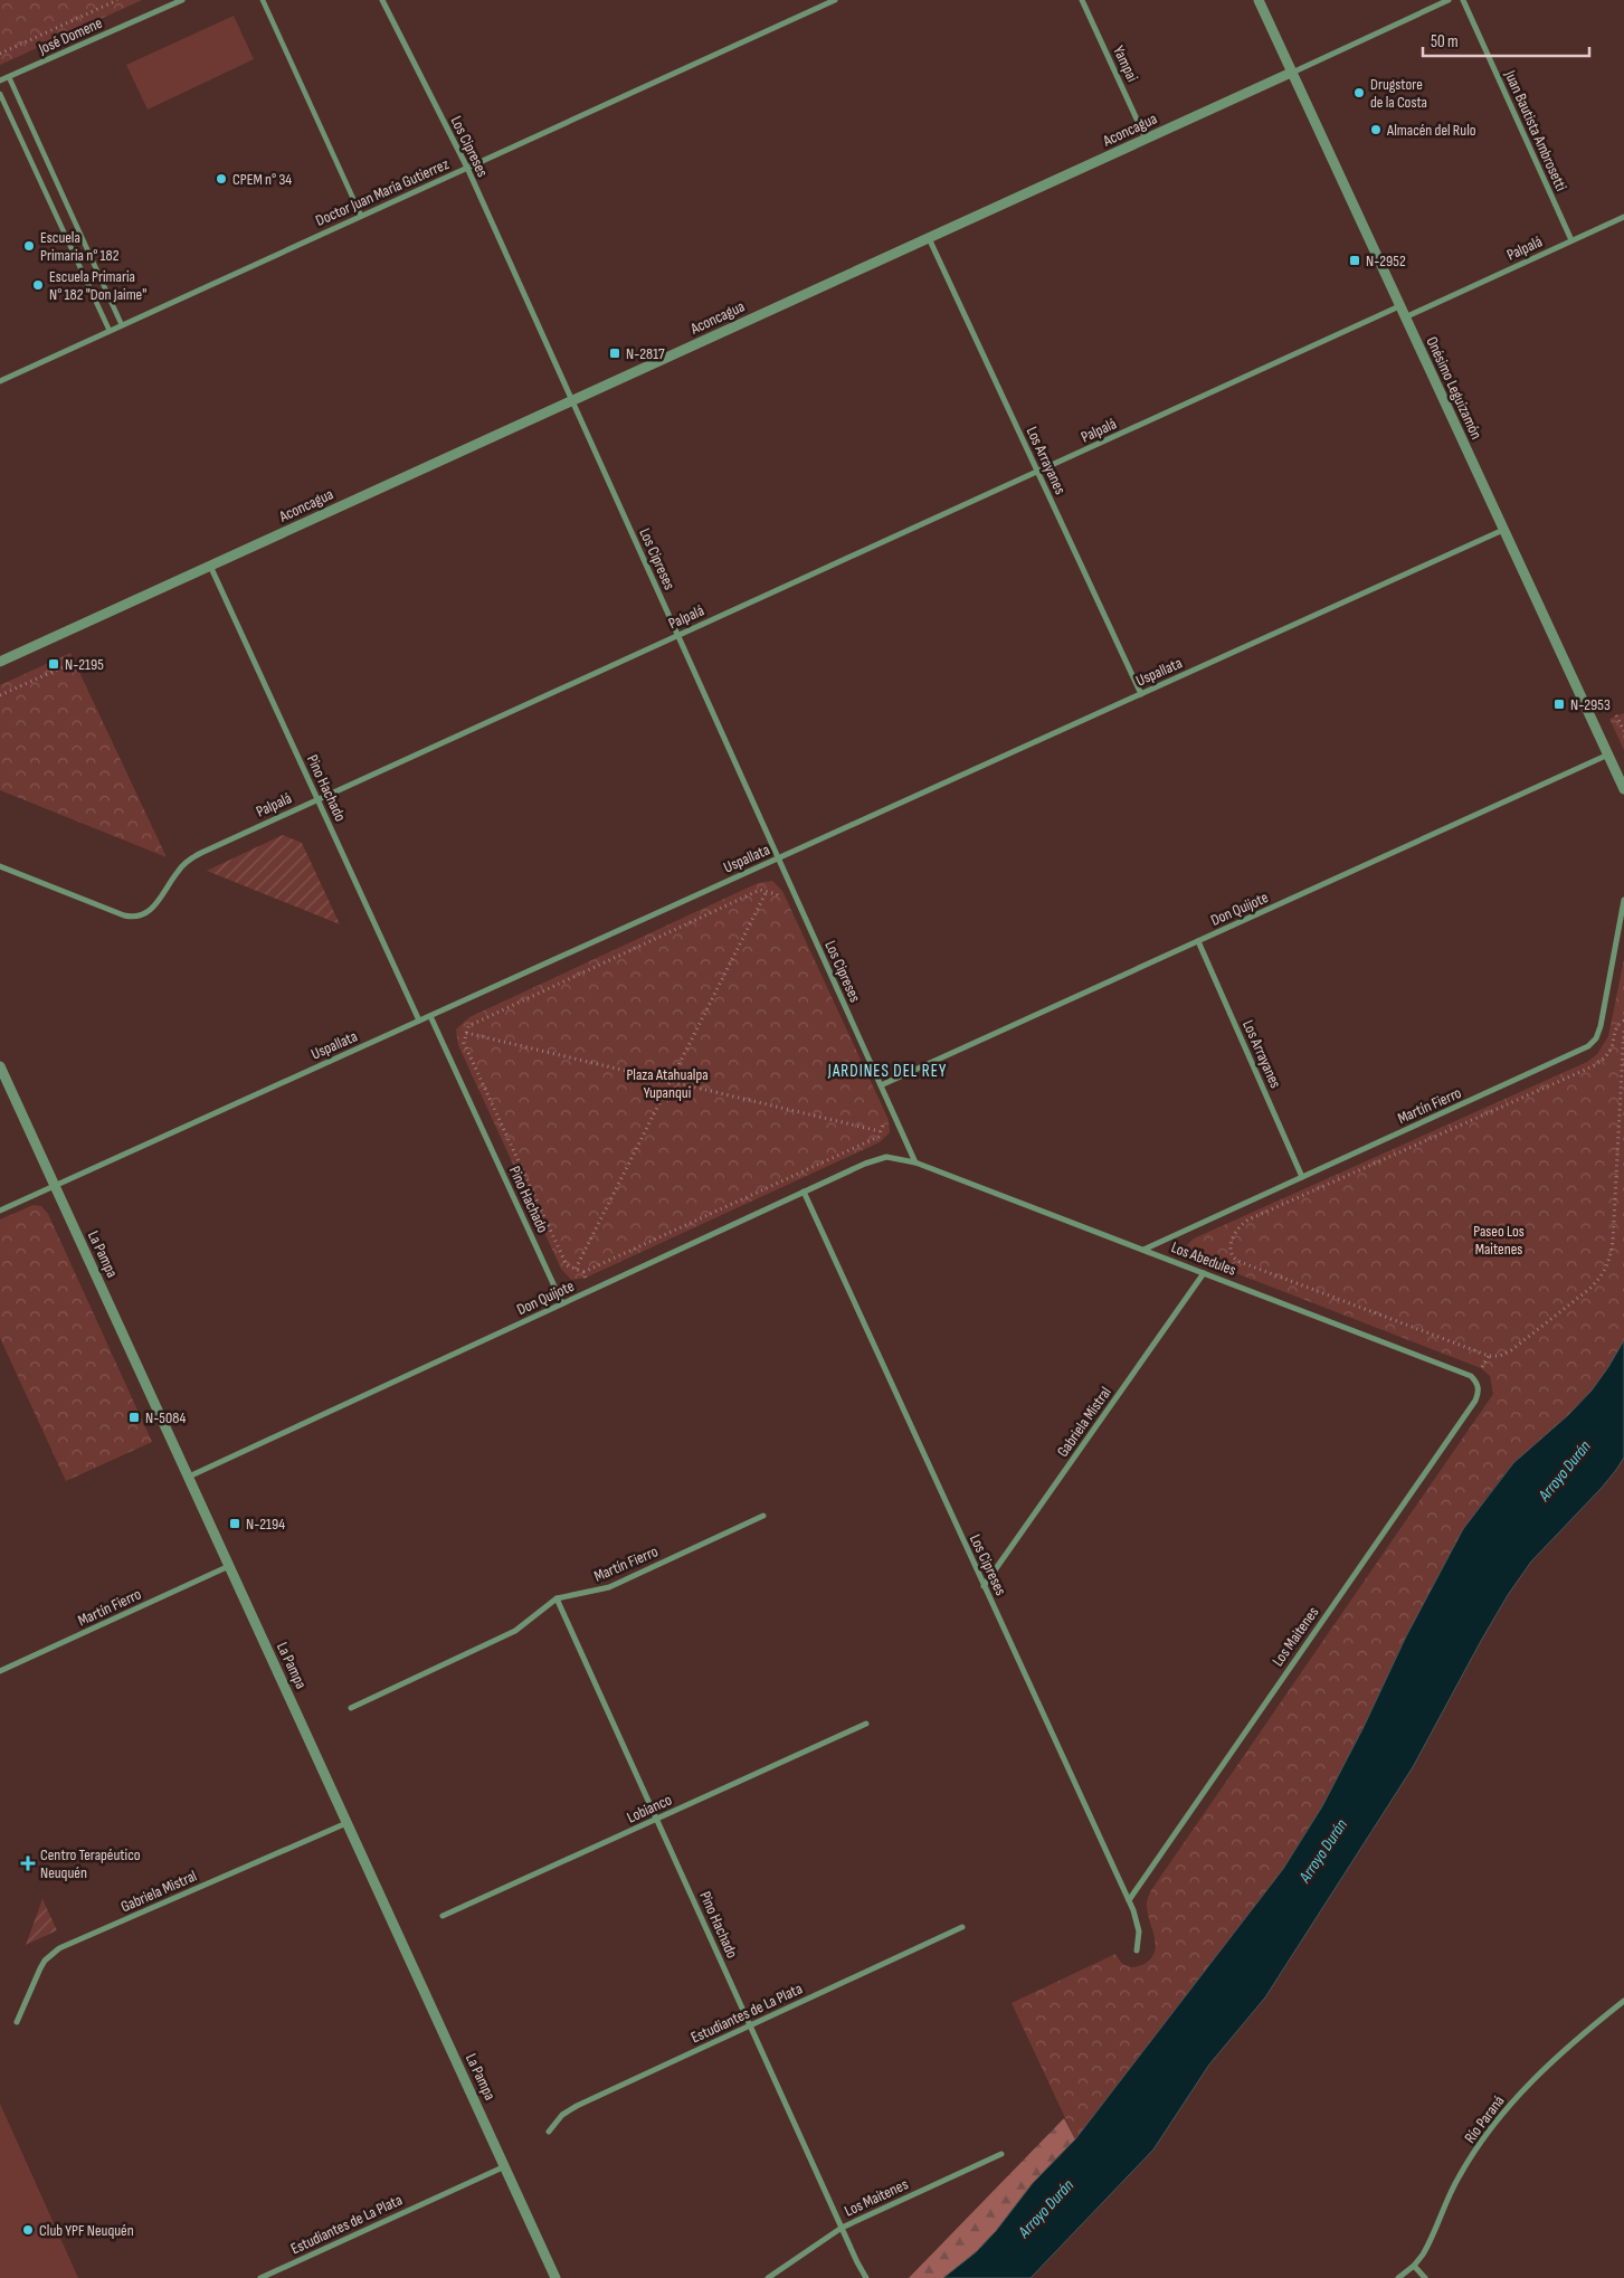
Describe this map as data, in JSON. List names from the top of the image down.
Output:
{
  "streets": {
    "street": [
      "José Domene",
      "Yampai",
      "Aconcagua",
      "Juan Bautista Ambrosetti",
      "Los Cipreses",
      "Doctor Juan María Gutierrez",
      "Palpalá",
      "Onésimo Leguizamón",
      "Los Arrayanes",
      "Uspallata",
      "Pino Hachado",
      "Don Quijote",
      "Martín Fierro",
      "La Pampa",
      "Los Abedules",
      "Gabriela Mistral",
      "Los Maitenes",
      "Lobianco",
      "Estudiantes de La Plata",
      "Río Paraná"
    ]
  },
  "crossings": [
    ["Yampai", "Aconcagua"],
    ["Aconcagua", "Los Cipreses"],
    ["Aconcagua", "Onésimo Leguizamón"],
    ["Aconcagua", "Los Arrayanes"],
    ["Aconcagua", "Pino Hachado"],
    ["Juan Bautista Ambrosetti", "Palpalá"],
    ["Los Cipreses", "Doctor Juan María Gutierrez"],
    ["Los Cipreses", "Palpalá"],
    ["Los Cipreses", "Uspallata"],
    ["Los Cipreses", "Don Quijote"],
    ["Los Cipreses", "Los Abedules"],
    ["Los Cipreses", "Gabriela Mistral"],
    ["Los Cipreses", "Los Maitenes"],
    ["Palpalá", "Onésimo Leguizamón"],
    ["Palpalá", "Los Arrayanes"],
    ["Palpalá", "Pino Hachado"],
    ["Onésimo Leguizamón", "Uspallata"],
    ["Onésimo Leguizamón", "Don Quijote"],
    ["Los Arrayanes", "Uspallata"],
    ["Los Arrayanes", "Don Quijote"],
    ["Los Arrayanes", "Martín Fierro"],
    ["Uspallata", "Pino Hachado"],
    ["Uspallata", "La Pampa"],
    ["Pino Hachado", "Don Quijote"],
    ["Pino Hachado", "Martín Fierro"],
    ["Pino Hachado", "Los Maitenes"],
    ["Pino Hachado", "Lobianco"],
    ["Pino Hachado", "Estudiantes de La Plata"],
    ["Don Quijote", "La Pampa"],
    ["Don Quijote", "Los Abedules"],
    ["Martín Fierro", "La Pampa"],
    ["Martín Fierro", "Los Abedules"],
    ["La Pampa", "Gabriela Mistral"],
    ["La Pampa", "Estudiantes de La Plata"],
    ["Los Abedules", "Gabriela Mistral"],
    ["Los Abedules", "Los Maitenes"]
  ],
  "districts": ["JARDINES DEL REY"],
  "water": ["Arroyo Durán"],
  "parks": ["Plaza Atahualpa Yupanqui", "Paseo Los Maitenes"],
  "places": {
    "other": [
      "Drugstore de la Costa",
      "Almacén del Rulo",
      "CPEM n° 34",
      "Escuela Primaria n° 182",
      "Escuela Primaria N° 182 \"Don Jaime\"",
      "Club YPF Neuquén"
    ],
    "transit": [
      "N-2952",
      "N-2817",
      "N-2195",
      "N-2953",
      "N-5084",
      "N-2194"
    ],
    "health": ["Centro Terapéutico Neuquén"]
  },
  "scale_bar": "50 m"
}
